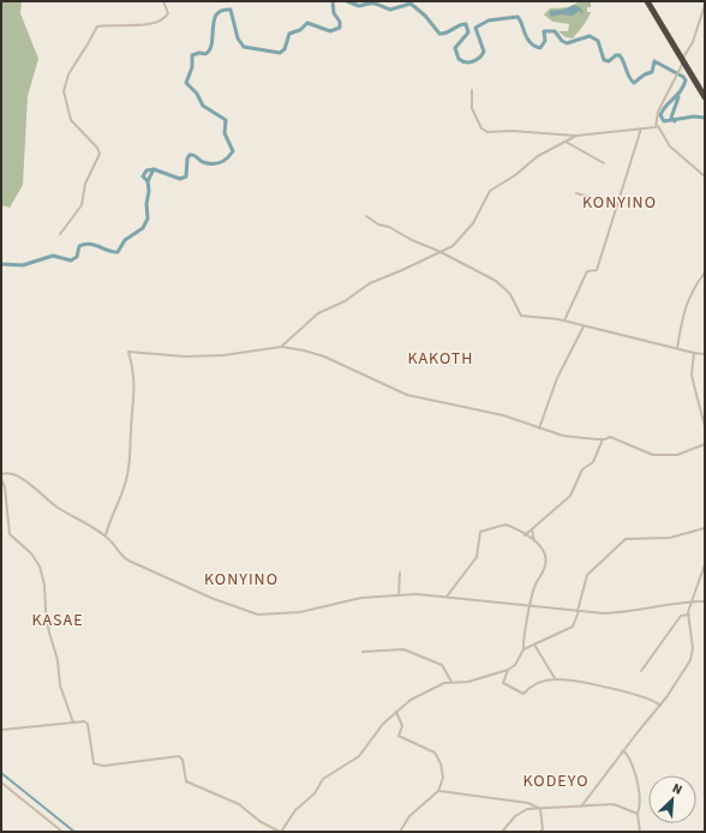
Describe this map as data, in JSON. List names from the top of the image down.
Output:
{
  "districts": [
    "KONYINO",
    "KAKOTH",
    "KONYINO",
    "KASAE",
    "KODEYO"
  ],
  "north": "top right"
}
